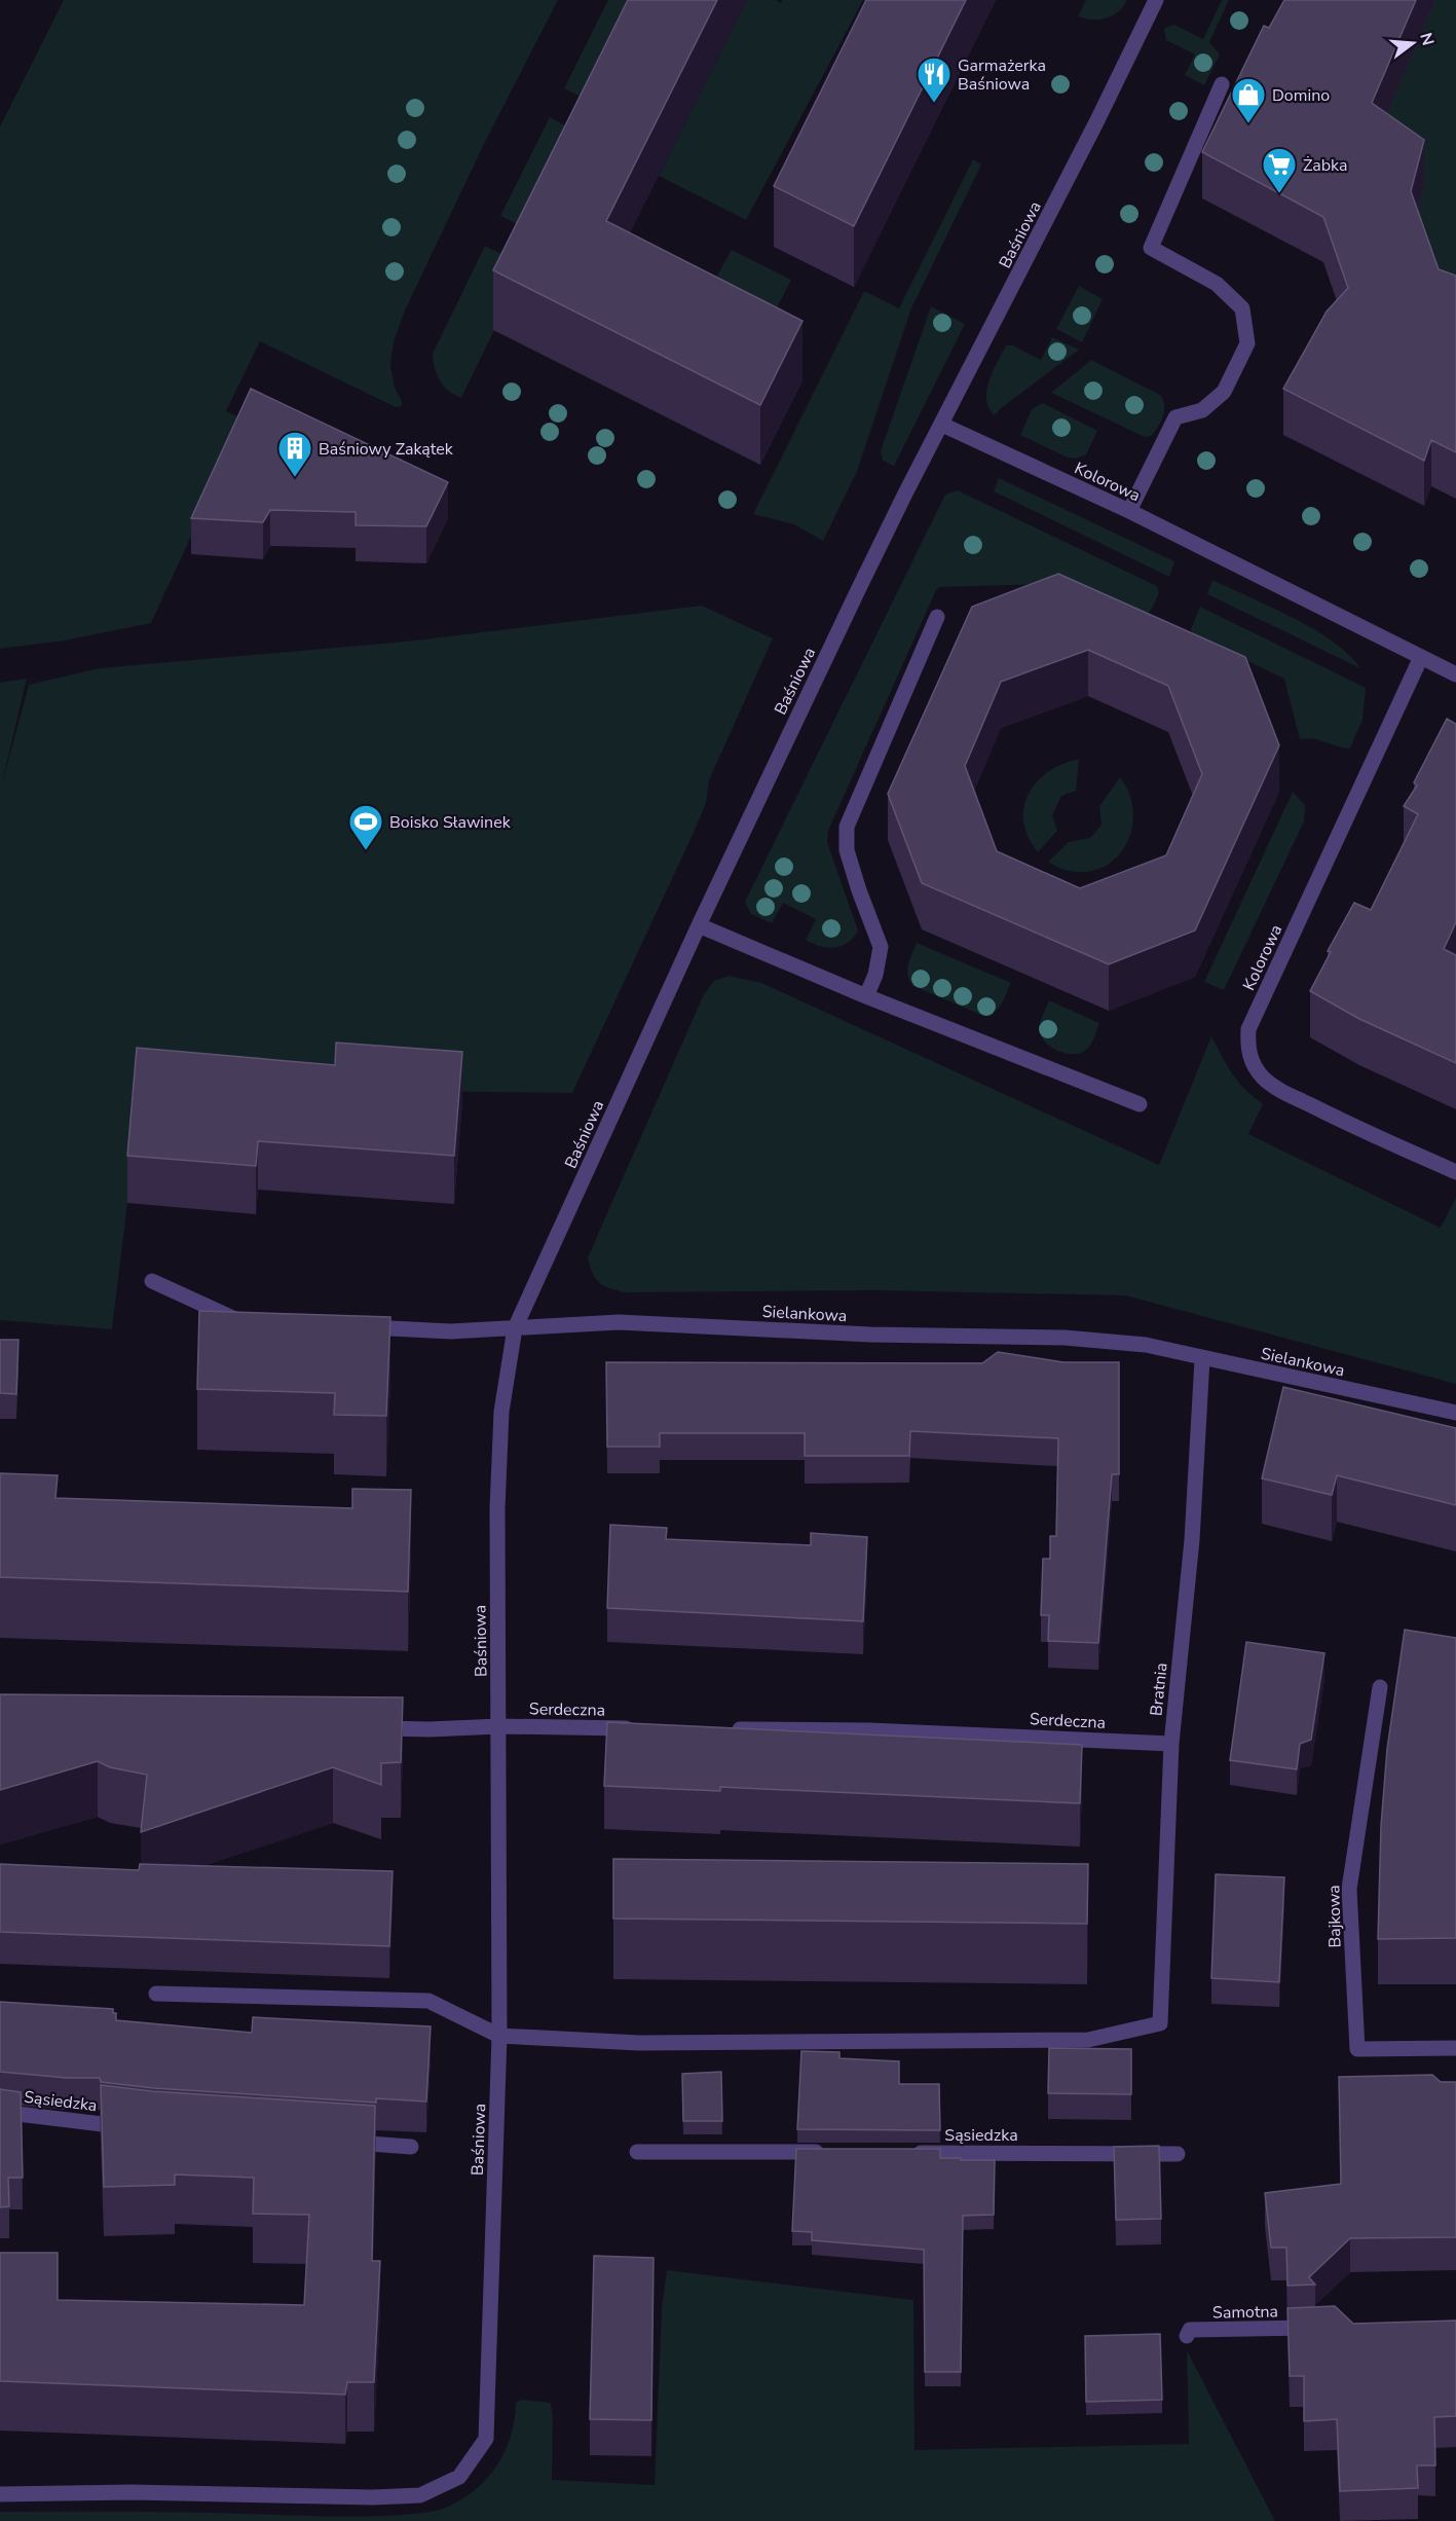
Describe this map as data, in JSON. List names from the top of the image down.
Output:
{
  "streets": {
    "street": [
      "Baśniowa",
      "Kolorowa",
      "Sielankowa",
      "Bratnia",
      "Serdeczna",
      "Bajkowa",
      "Sąsiedzka",
      "Samotna"
    ]
  },
  "crossings": [
    ["Baśniowa", "Kolorowa"],
    ["Baśniowa", "Sielankowa"],
    ["Baśniowa", "Bratnia"],
    ["Baśniowa", "Serdeczna"],
    ["Sielankowa", "Bratnia"],
    ["Bratnia", "Serdeczna"]
  ],
  "places": {
    "restaurant": ["Garmażerka Baśniowa"],
    "shop": ["Domino"],
    "supermarket": ["Żabka"],
    "building": ["Baśniowy Zakątek"],
    "sports": ["Boisko Sławinek"]
  },
  "north": "right"
}
